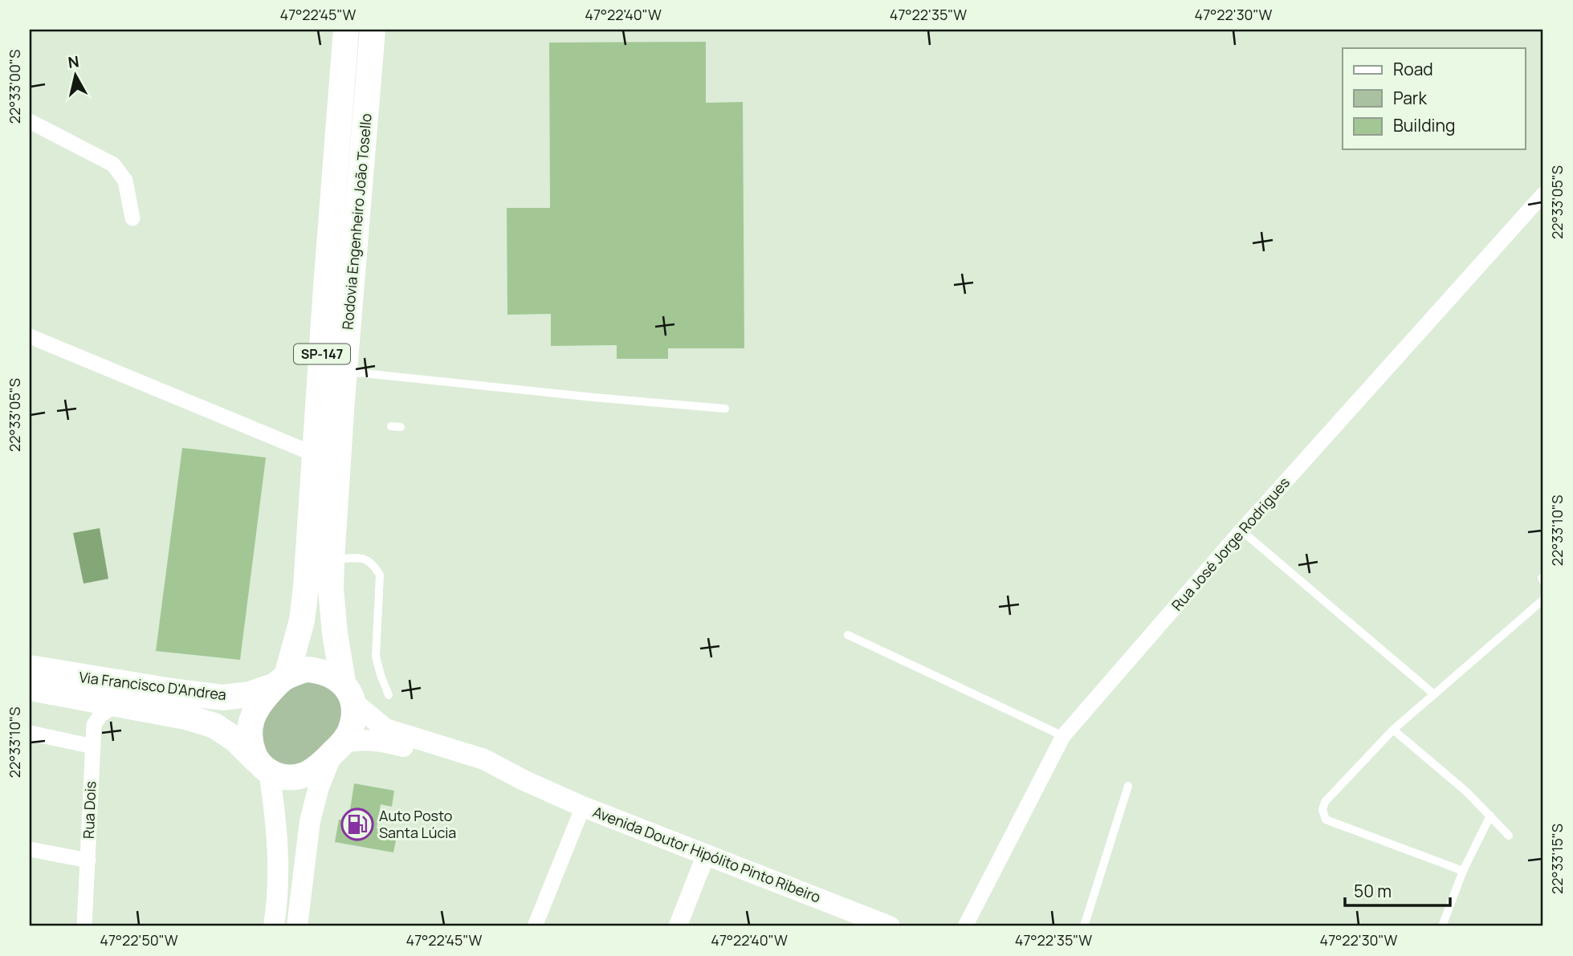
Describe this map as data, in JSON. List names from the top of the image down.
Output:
{
  "streets": {
    "highway": ["Rodovia Engenheiro João Tosello", "SP-147", "Via Francisco D'Andrea"],
    "main road": ["Avenida Doutor Hipólito Pinto Ribeiro"],
    "street": ["Rua José Jorge Rodrigues", "Rua Dois"]
  },
  "crossings": [
    ["Rodovia Engenheiro João Tosello", "Via Francisco D'Andrea"],
    ["Rodovia Engenheiro João Tosello", "Avenida Doutor Hipólito Pinto Ribeiro"],
    ["Via Francisco D'Andrea", "Rua Dois"],
    ["Via Francisco D'Andrea", "Avenida Doutor Hipólito Pinto Ribeiro"]
  ],
  "places": {
    "fuel station": ["Auto Posto Santa Lúcia"]
  },
  "legend": ["Road", "Park", "Building"],
  "scale_bar": "50 m",
  "north": "top",
  "coordinates": [
    "47°22'45\"W",
    "47°22'40\"W",
    "47°22'35\"W",
    "47°22'30\"W",
    "22°33'00\"S",
    "22°33'05\"S",
    "22°33'10\"S",
    "22°33'15\"S",
    "47°22'50\"W"
  ]
}
